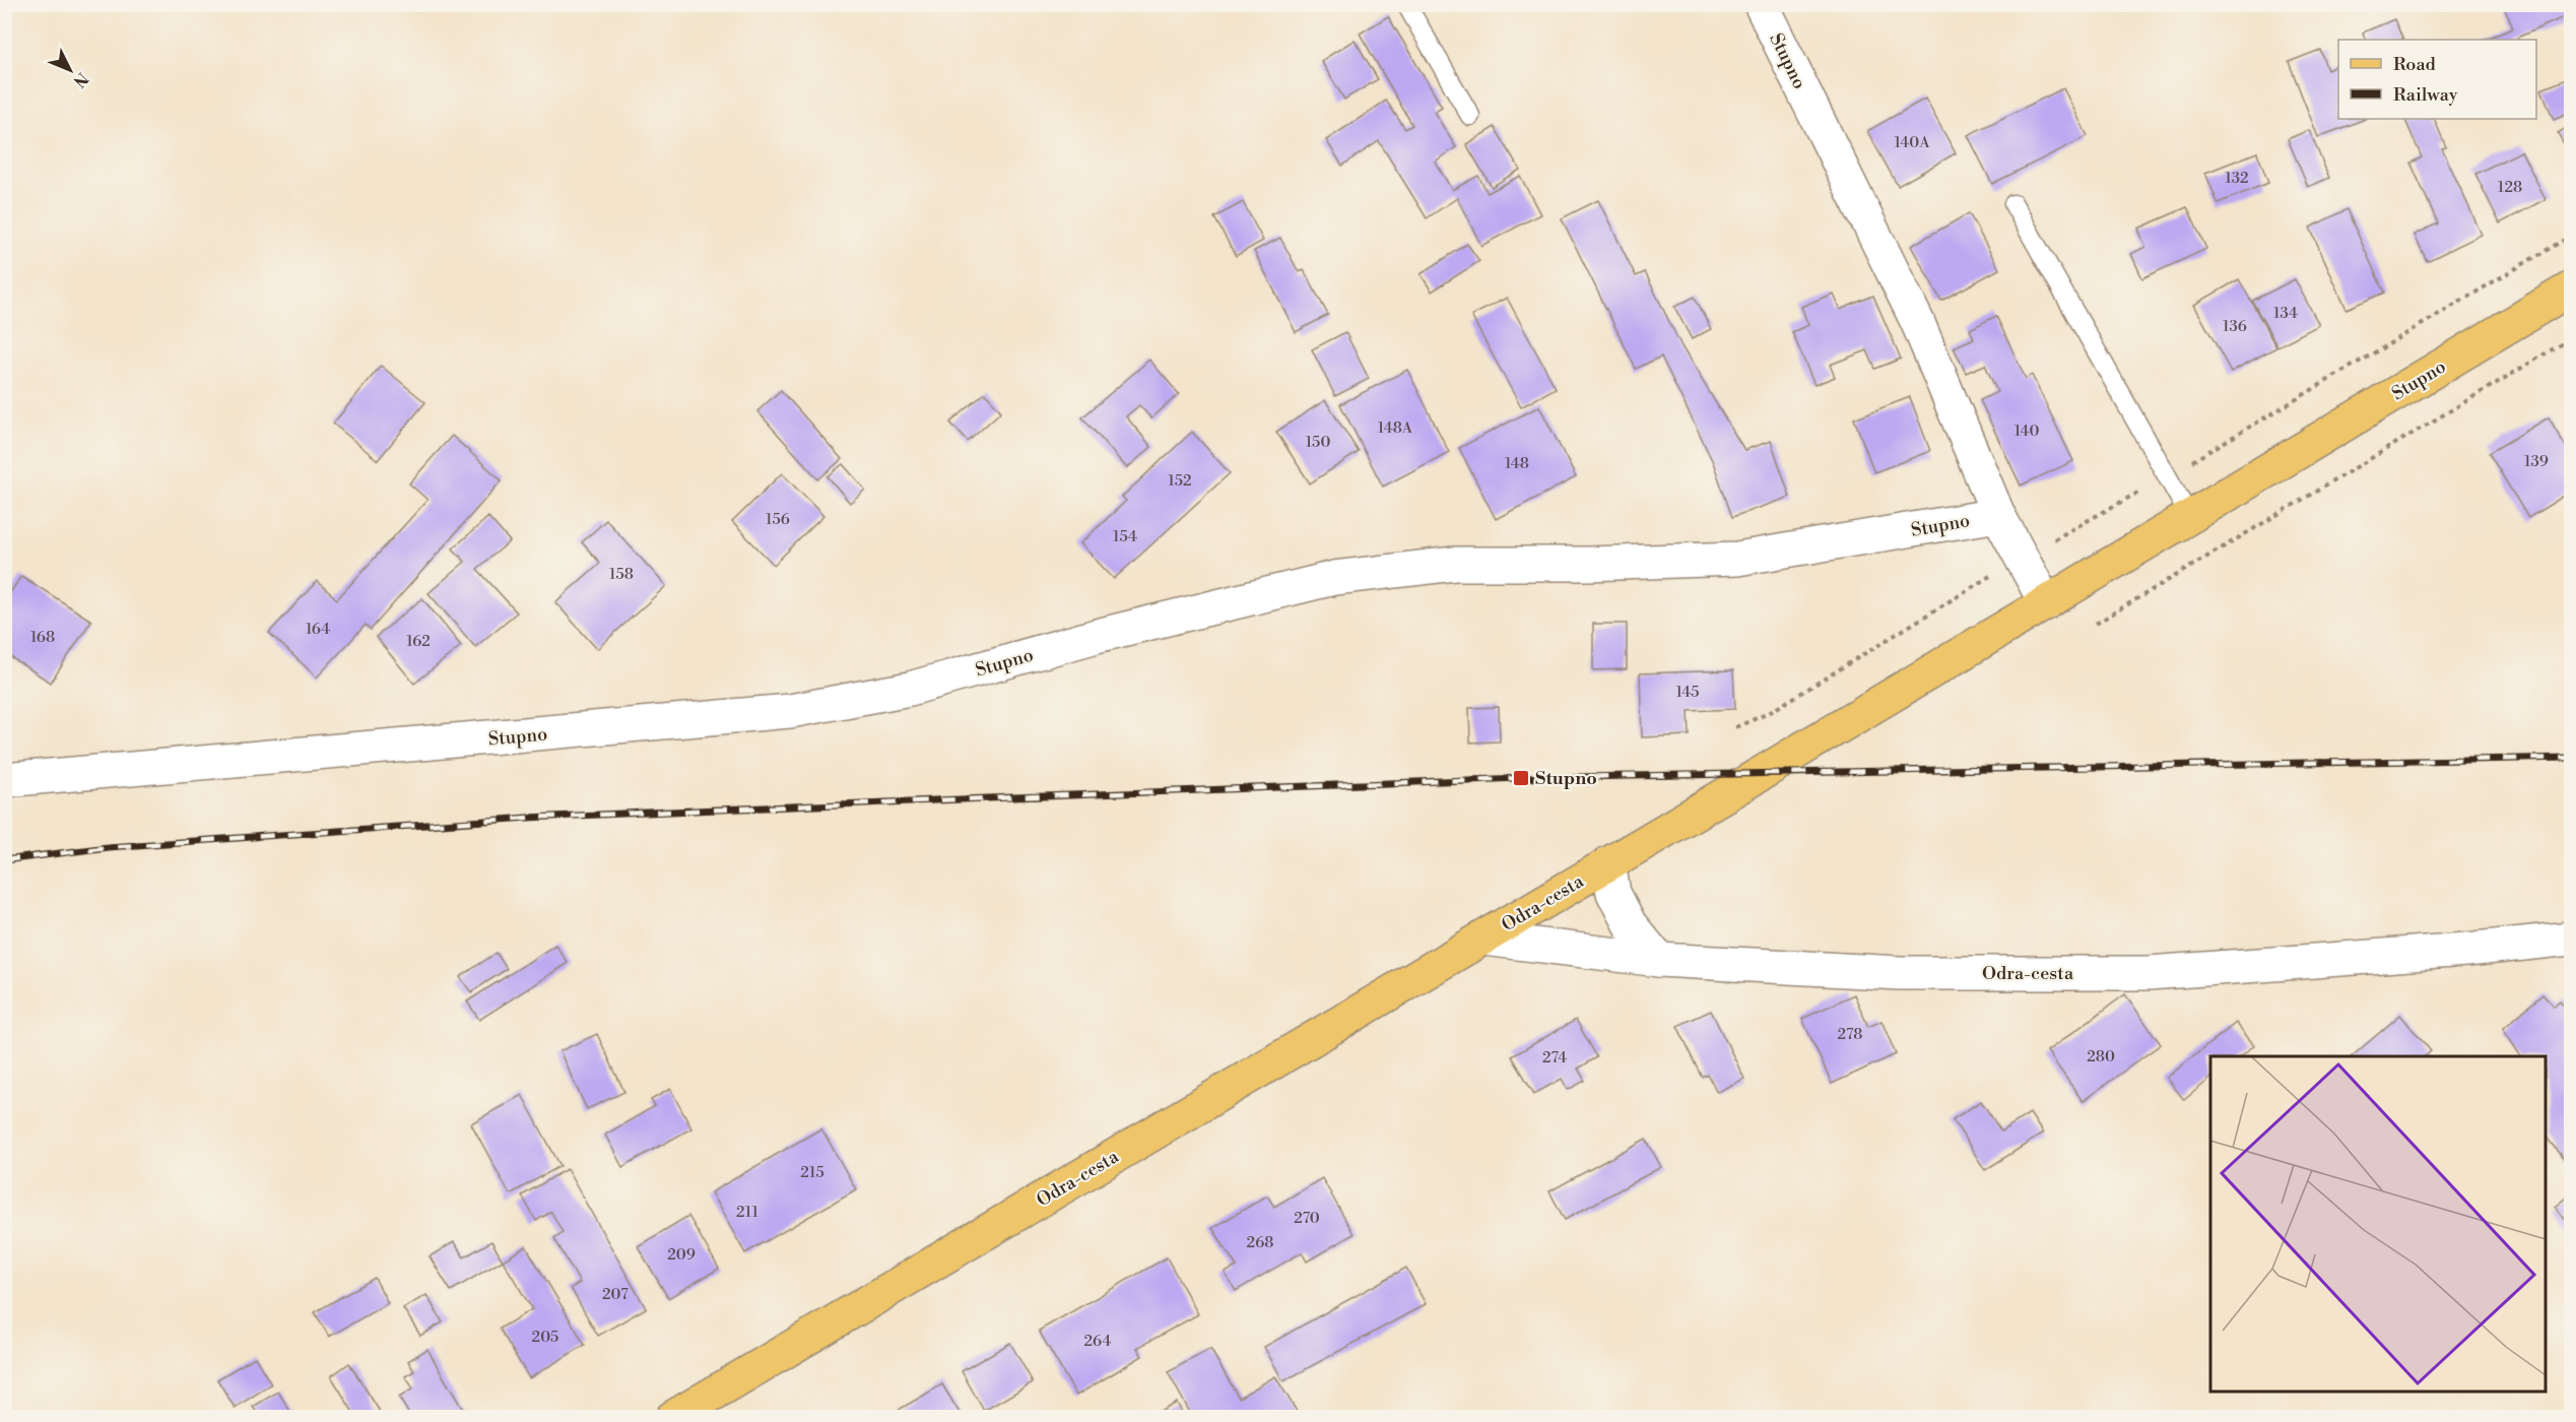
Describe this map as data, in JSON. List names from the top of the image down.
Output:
{
  "streets": {
    "main road": ["Stupno", "Odra-cesta"]
  },
  "crossings": [
    ["Stupno", "Odra-cesta"]
  ],
  "places": {
    "transit": ["Stupno"]
  },
  "house_numbers": [
    "140A",
    "132",
    "128",
    "134",
    "136",
    "148A",
    "140",
    "150",
    "139",
    "148",
    "152",
    "156",
    "154",
    "158",
    "164",
    "168",
    "162",
    "145",
    "278",
    "280",
    "274",
    "215",
    "211",
    "270",
    "268",
    "209",
    "207",
    "205",
    "264"
  ],
  "legend": ["Road", "Railway"],
  "north": "bottom right"
}
